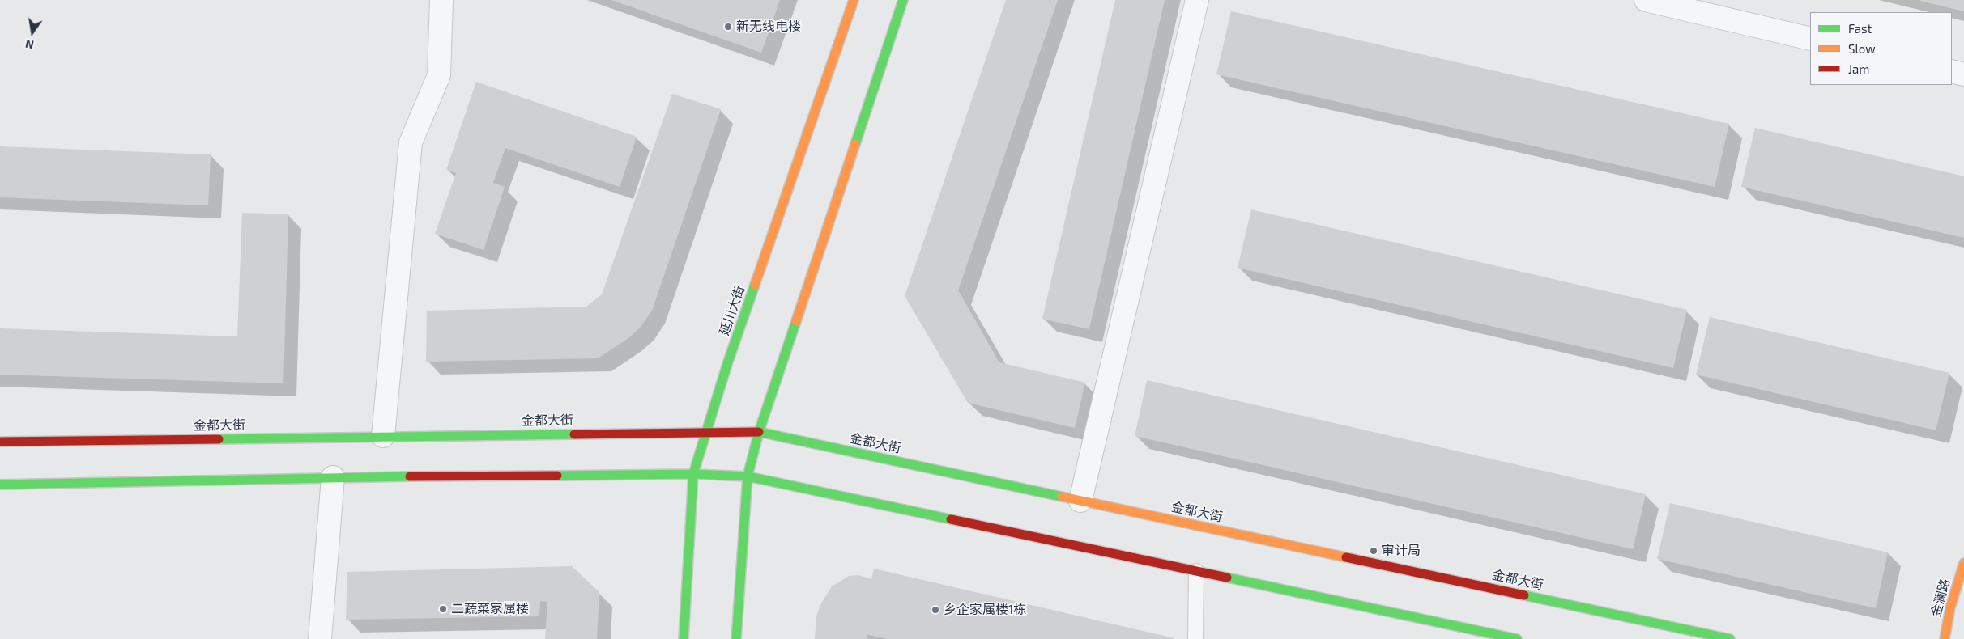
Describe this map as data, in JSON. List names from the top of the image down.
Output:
{
  "streets": {
    "main road": ["延川大街", "金都大街", "金澜路"]
  },
  "crossings": [
    ["延川大街", "金都大街"]
  ],
  "places": [
    "新无线电楼",
    "审计局",
    "二蔬菜家属楼",
    "乡企家属楼1栋"
  ],
  "legend": ["Fast", "Slow", "Jam"],
  "north": "bottom"
}
